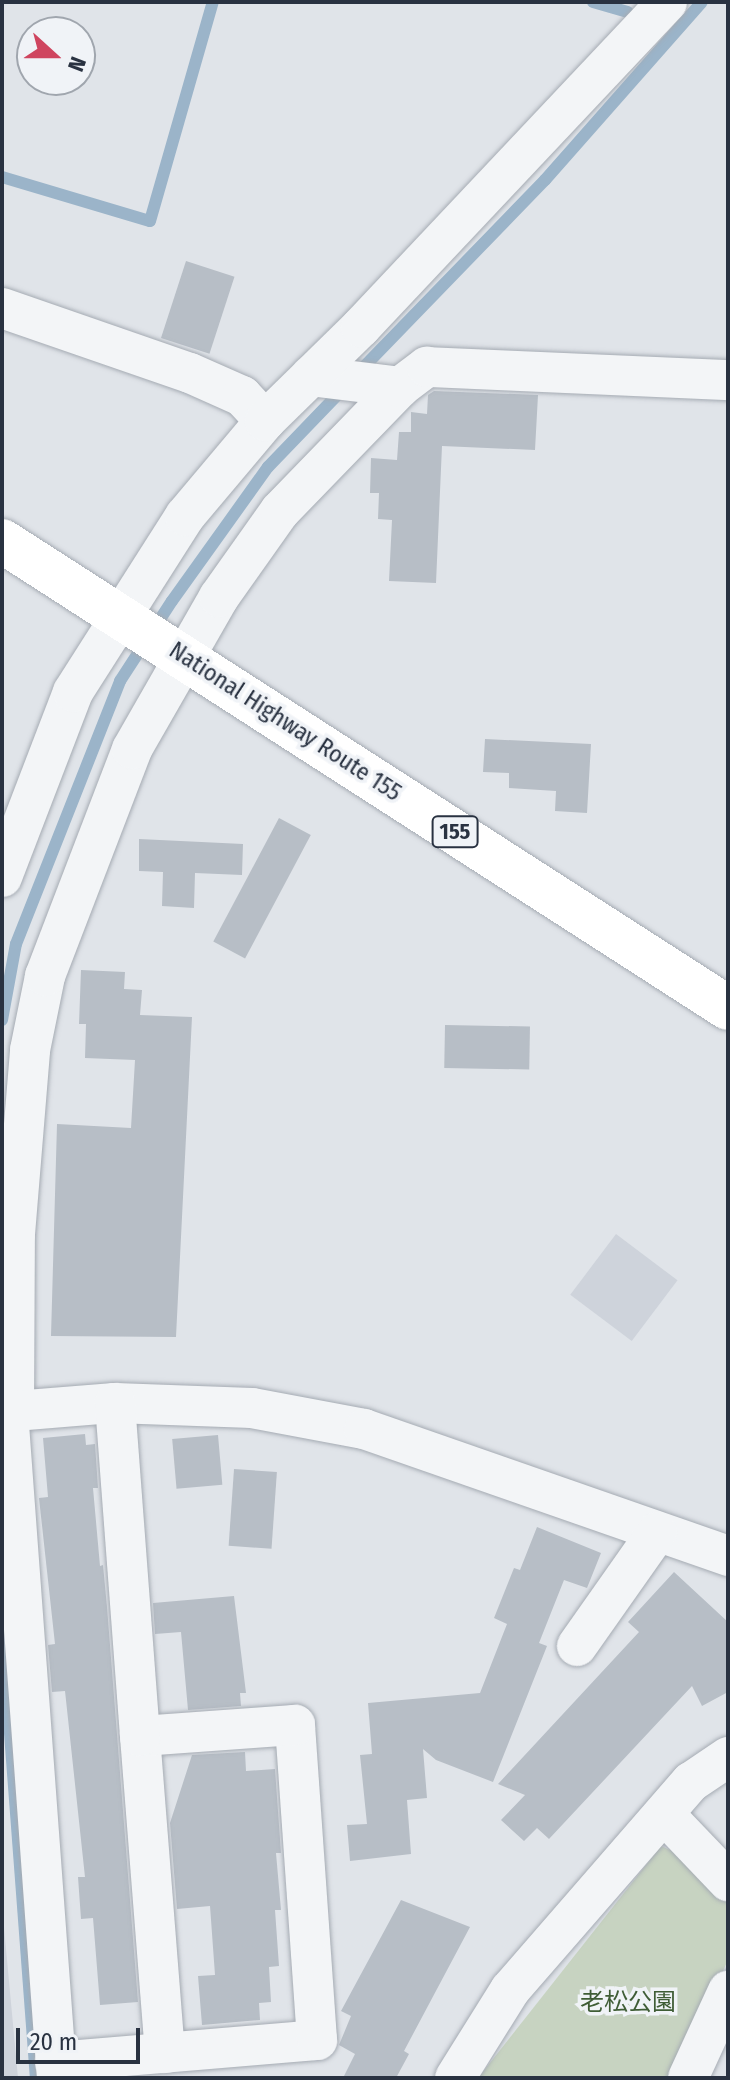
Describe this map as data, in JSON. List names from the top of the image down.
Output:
{
  "streets": {
    "highway": ["National Highway Route 155", "155"]
  },
  "parks": ["老松公園"],
  "scale_bar": "20 m",
  "north": "right"
}
